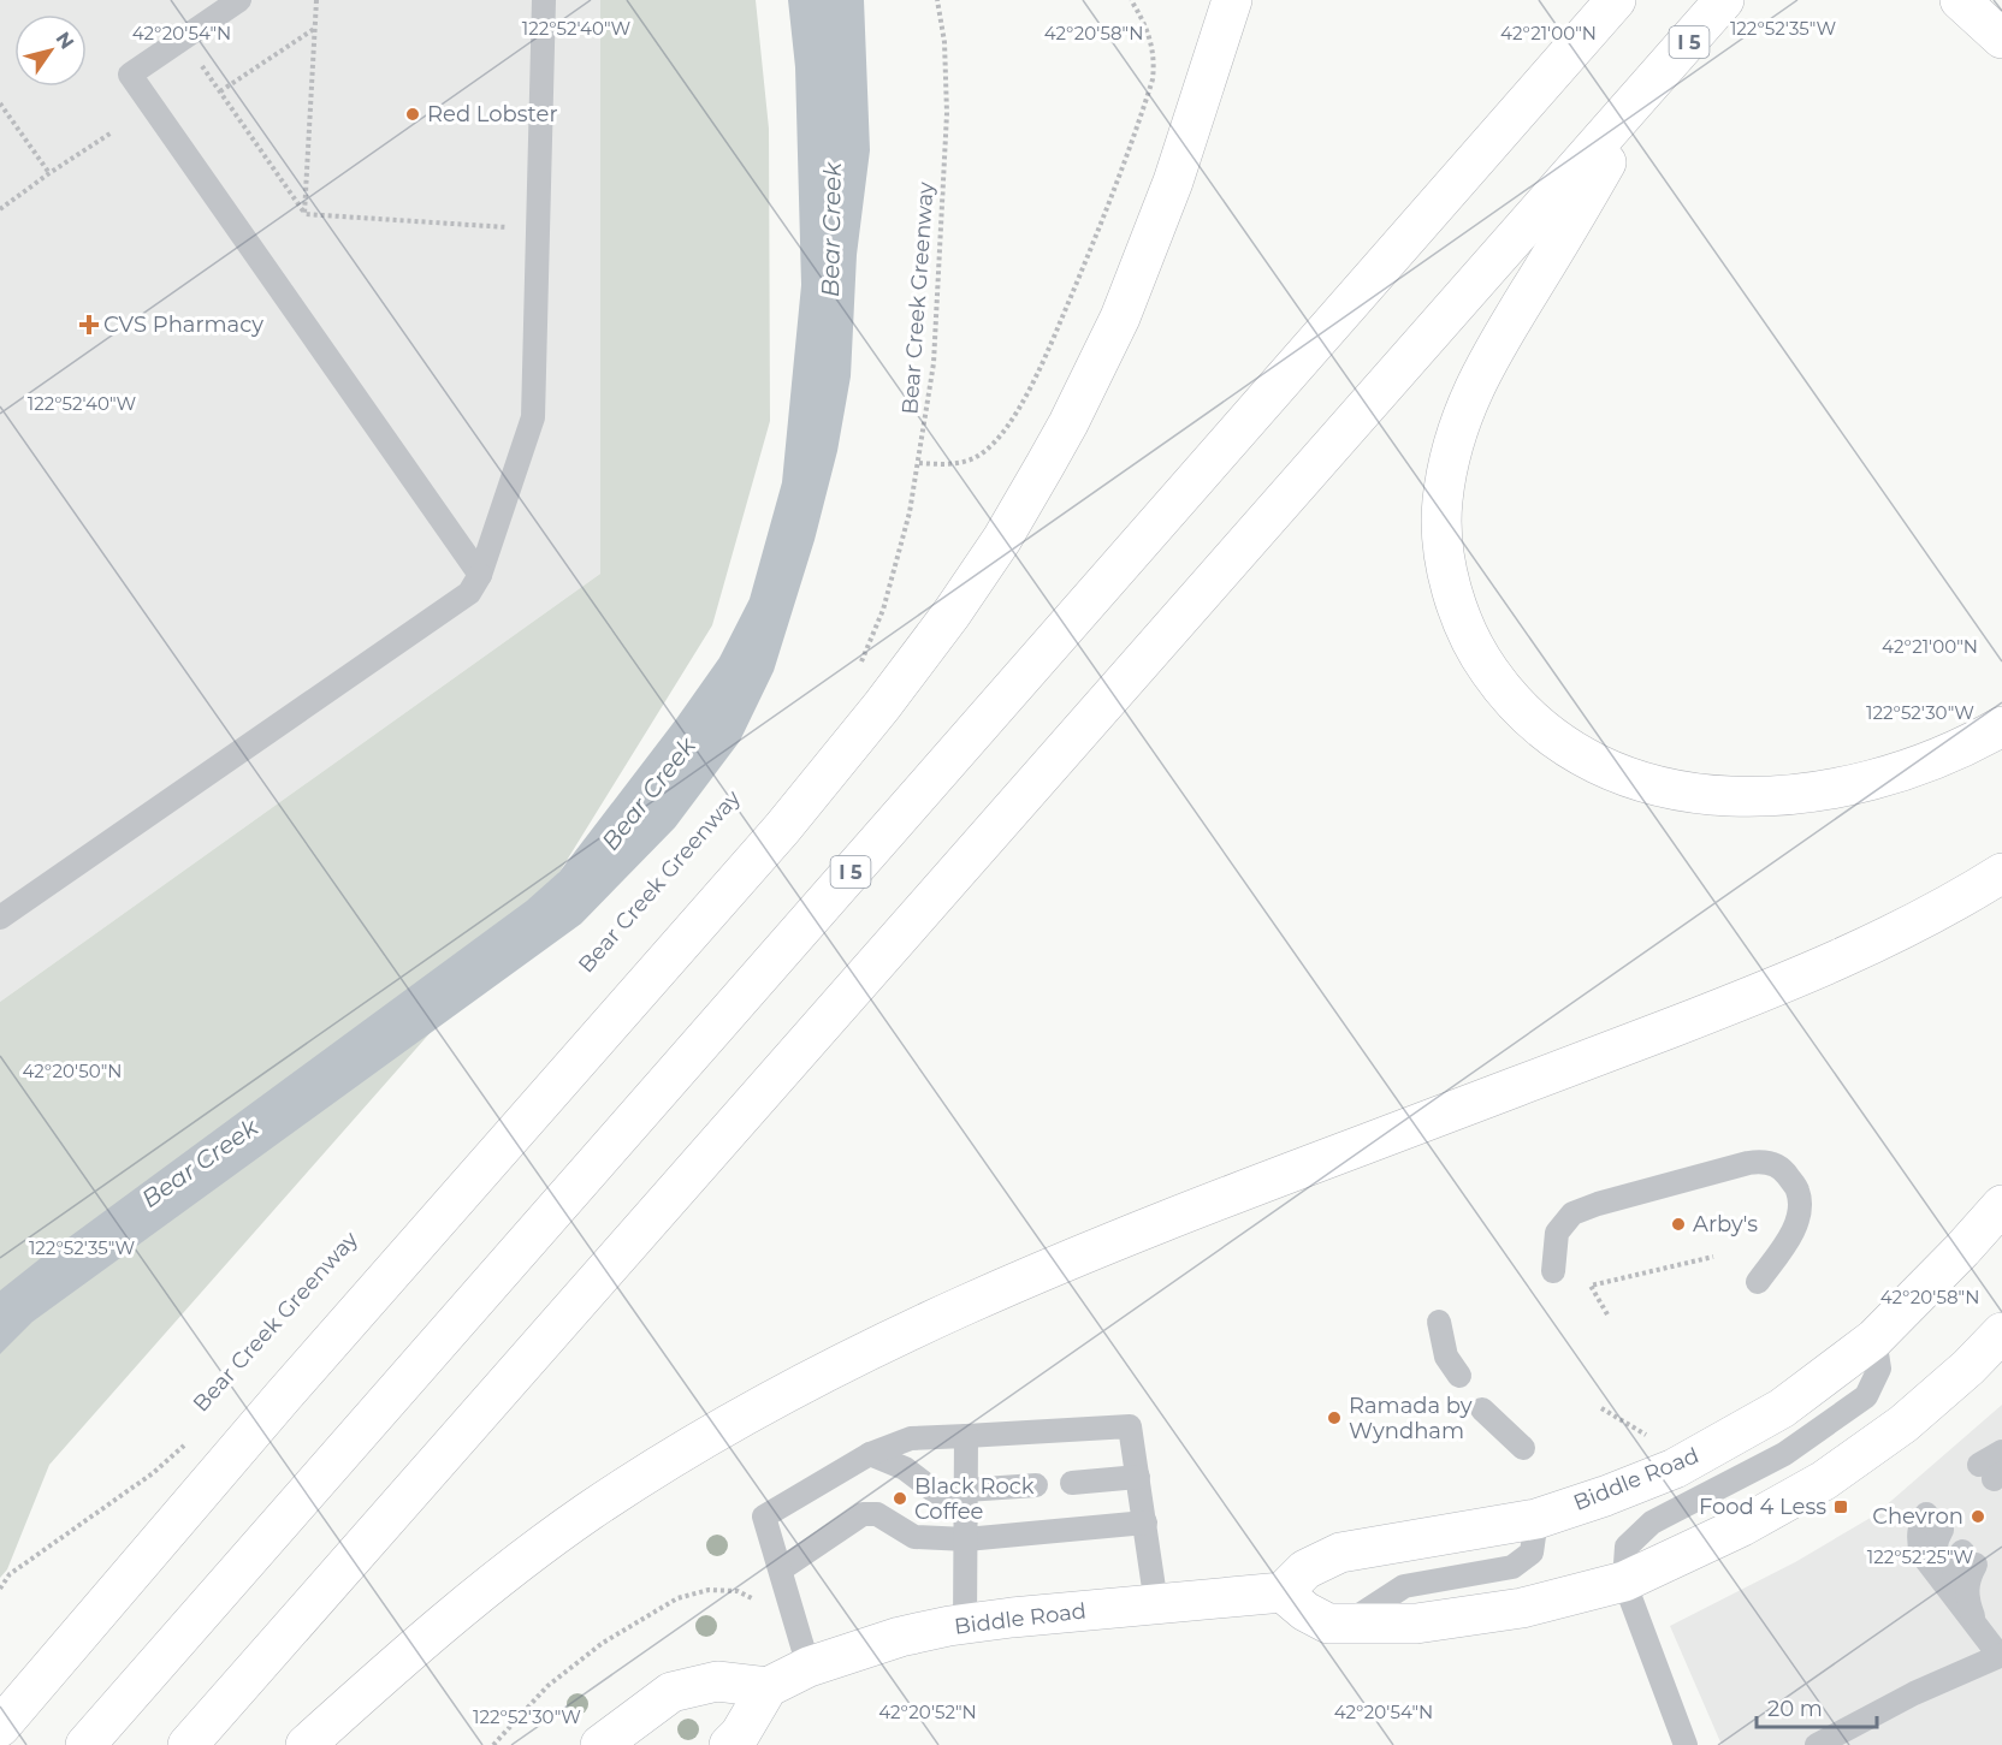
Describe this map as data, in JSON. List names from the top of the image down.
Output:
{
  "streets": {
    "main road": ["I 5", "Biddle Road"],
    "path": ["Bear Creek Greenway"]
  },
  "water": ["Bear Creek"],
  "places": {
    "other": [
      "Red Lobster",
      "Arby's",
      "Ramada by Wyndham",
      "Black Rock Coffee",
      "Chevron"
    ],
    "health": ["CVS Pharmacy"],
    "transit": ["Food 4 Less"]
  },
  "scale_bar": "20 m",
  "north": "top right",
  "coordinates": [
    "122°52'40\"W",
    "122°52'35\"W",
    "42°20'54\"N",
    "42°20'58\"N",
    "42°21'00\"N",
    "122°52'30\"W",
    "42°20'50\"N",
    "122°52'25\"W",
    "42°20'52\"N"
  ]
}
